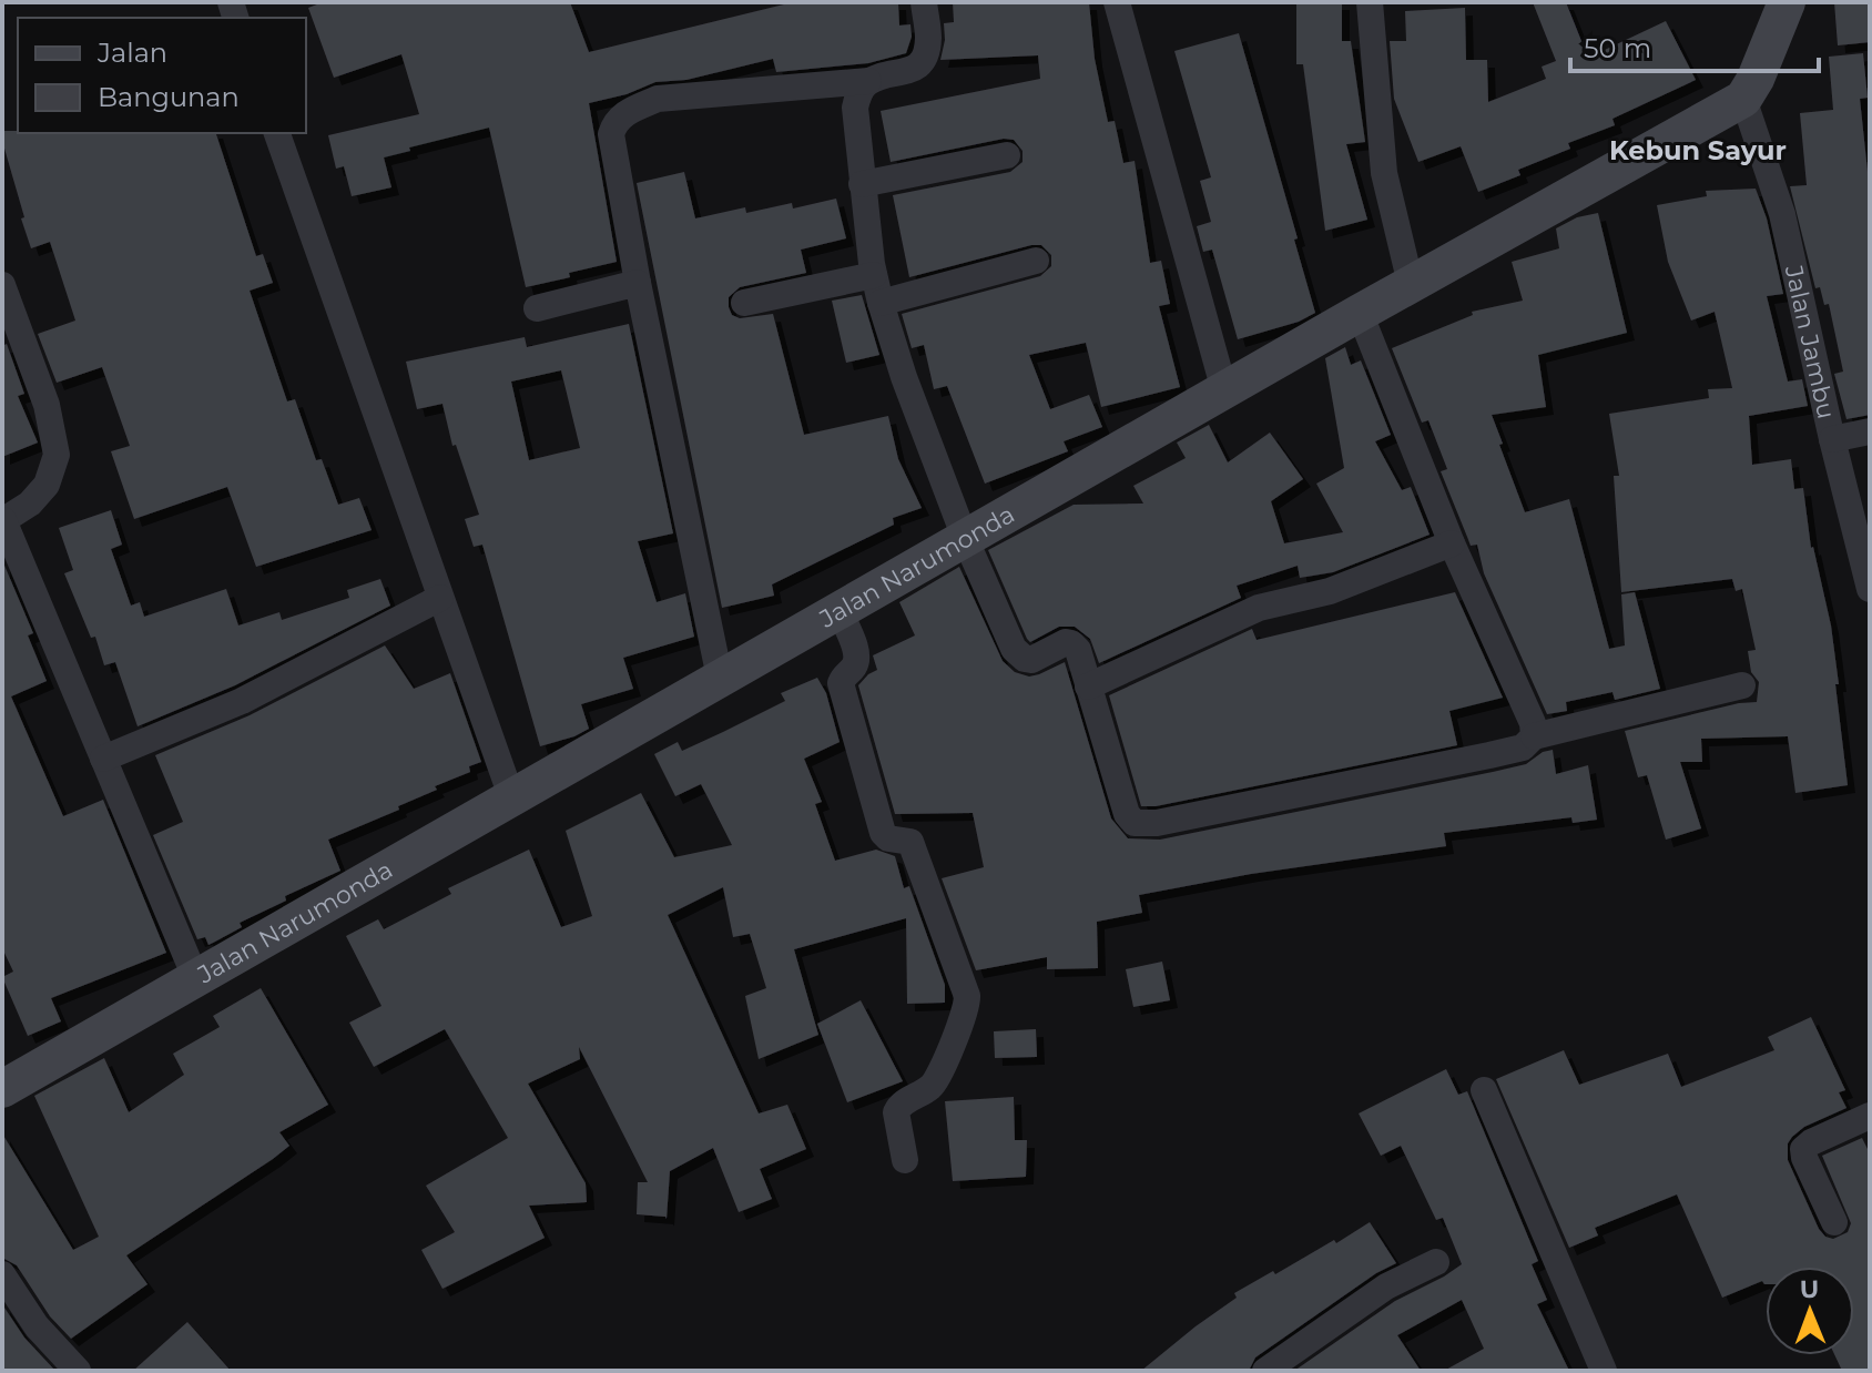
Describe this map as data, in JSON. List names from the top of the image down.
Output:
{
  "streets": {
    "street": ["Jalan Jambu", "Jalan Narumonda"]
  },
  "crossings": [
    ["Jalan Jambu", "Jalan Narumonda"]
  ],
  "districts": ["Kebun Sayur"],
  "legend": ["Jalan", "Bangunan"],
  "scale_bar": "50 m",
  "north": "top"
}
